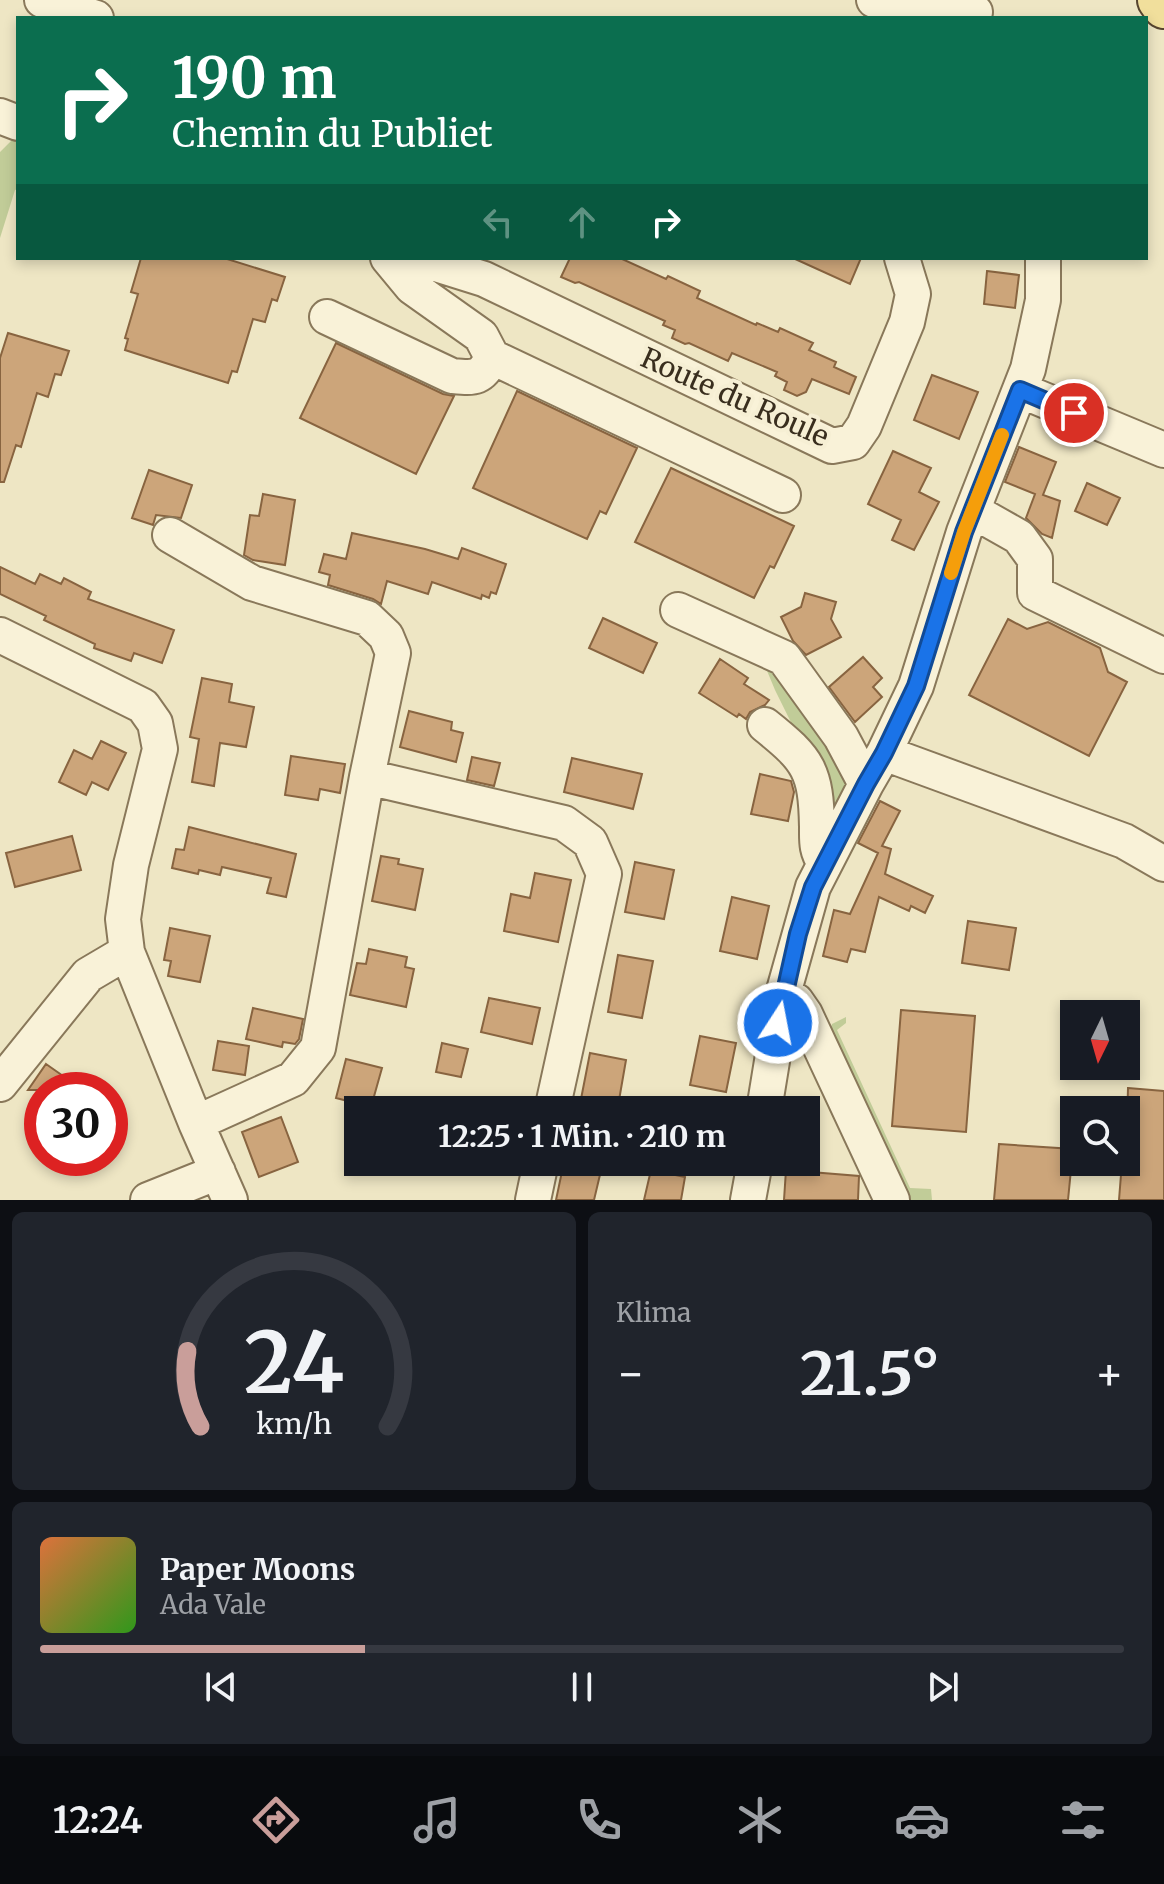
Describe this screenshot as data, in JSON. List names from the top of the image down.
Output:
{
  "streets": {
    "street": ["Route du Roule"]
  },
  "north": "bottom",
  "page": {
    "turn": ["190 m", "Chemin du Publiet"],
    "limit": "30",
    "trip": "12:25 · 1 Min. · 210 m",
    "tile": "Klima",
    "heat": ["−", "21.5°", "+"],
    "song": ["Paper Moons", "Ada Vale"],
    "tabs": "12:24",
    "gauge": ["24", "km/h"]
  }
}
